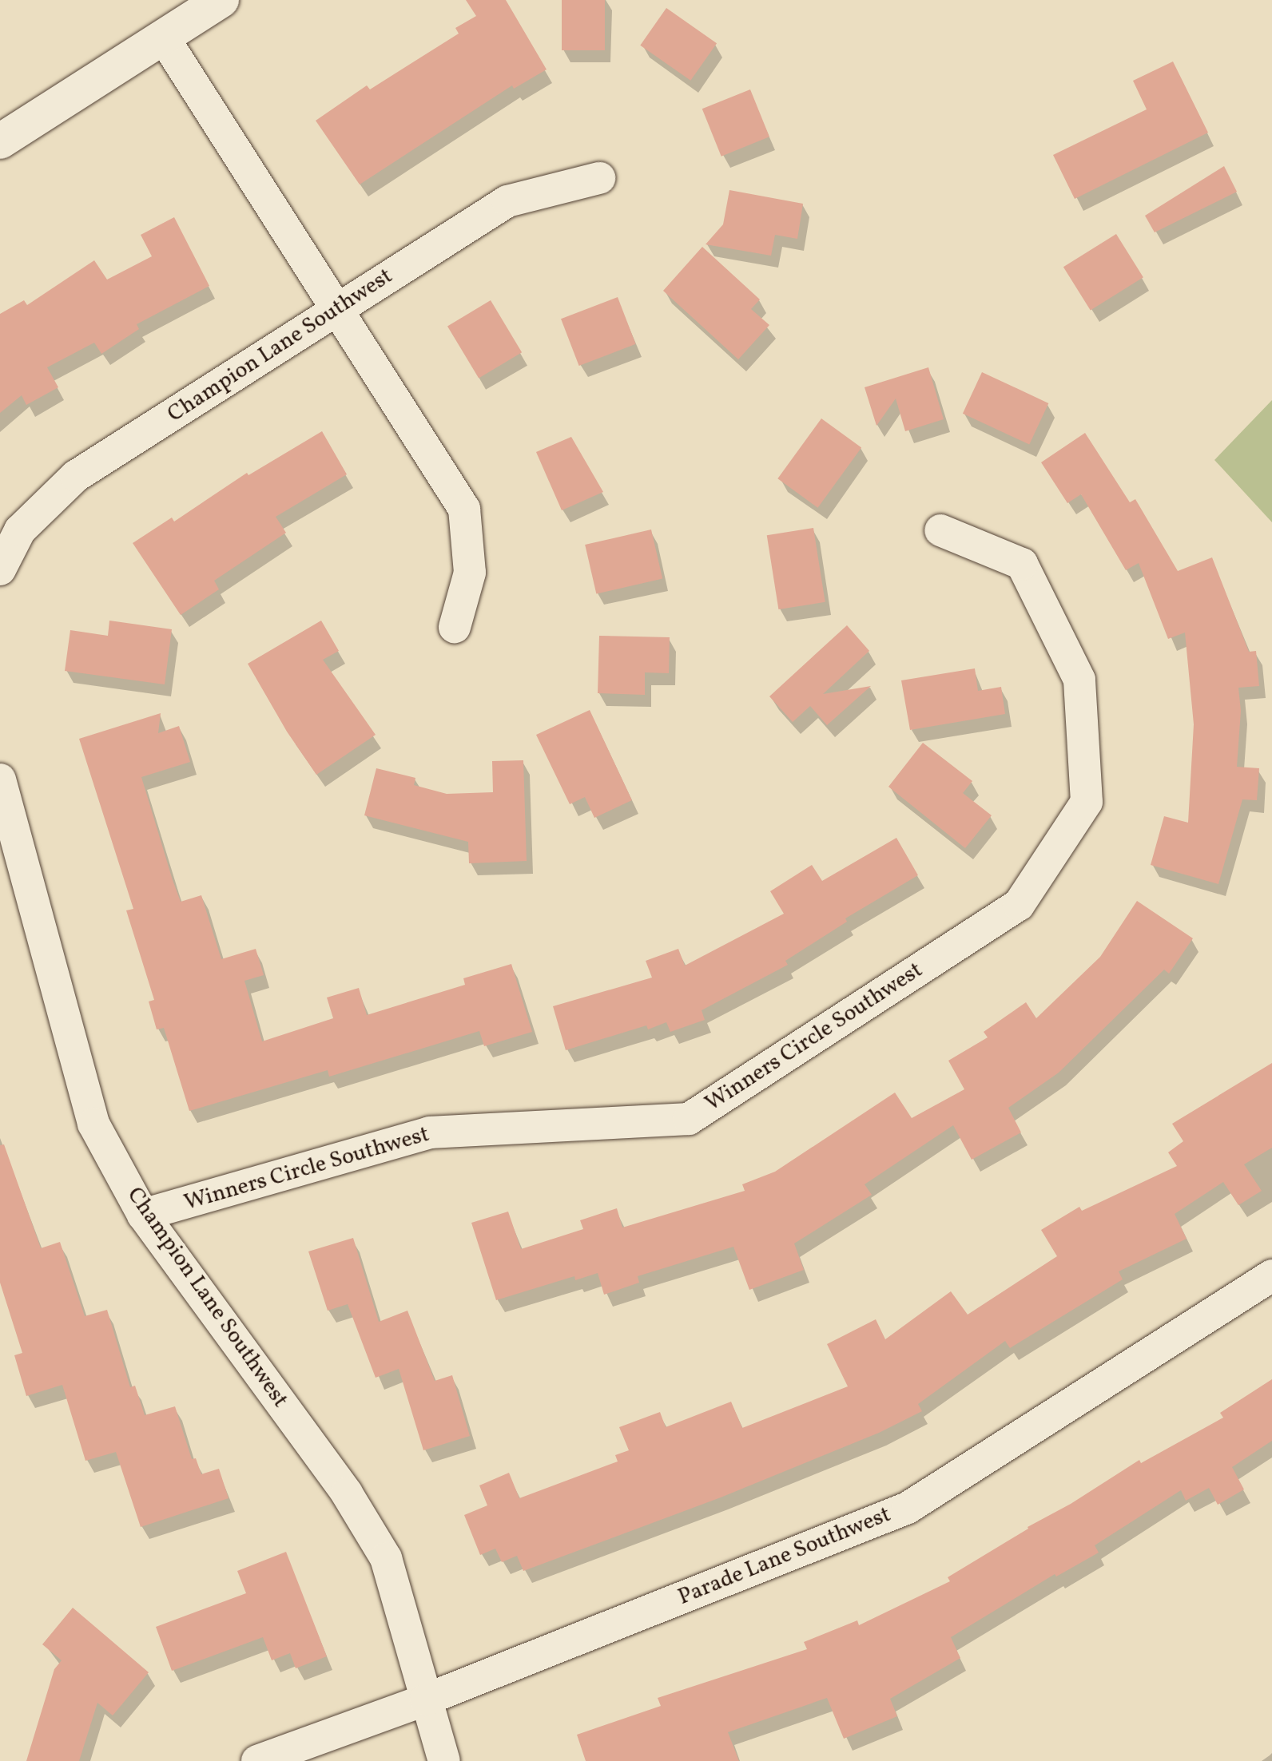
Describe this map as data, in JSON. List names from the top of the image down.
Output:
{
  "streets": {
    "street": ["Champion Lane Southwest", "Winners Circle Southwest", "Parade Lane Southwest"]
  },
  "crossings": [
    ["Champion Lane Southwest", "Winners Circle Southwest"],
    ["Champion Lane Southwest", "Parade Lane Southwest"]
  ]
}
